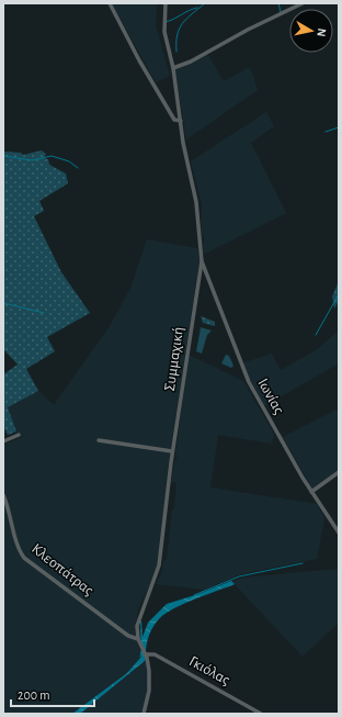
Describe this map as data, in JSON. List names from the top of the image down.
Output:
{
  "streets": {
    "street": [
      "Συμμαχική",
      "Ιωνίας",
      "Κλεοπάτρας",
      "Γκιόλας"
    ]
  },
  "crossings": [
    ["Συμμαχική", "Ιωνίας"],
    ["Συμμαχική", "Κλεοπάτρας"],
    ["Συμμαχική", "Γκιόλας"]
  ],
  "scale_bar": "200 m",
  "north": "right"
}
